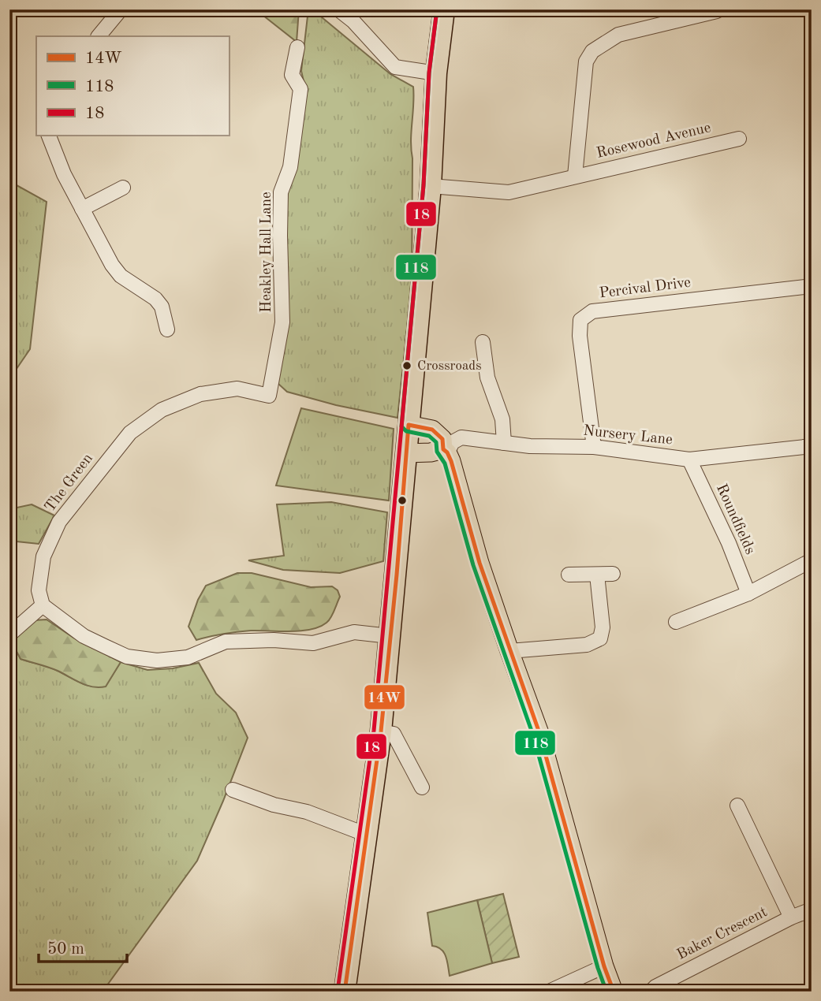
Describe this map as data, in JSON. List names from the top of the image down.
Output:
{
  "streets": {
    "street": [
      "Rosewood Avenue",
      "Heakley Hall Lane",
      "Percival Drive",
      "Nursery Lane",
      "The Green",
      "Roundfields",
      "Baker Crescent"
    ]
  },
  "crossings": [
    ["Heakley Hall Lane", "The Green"],
    ["Percival Drive", "Nursery Lane"],
    ["Nursery Lane", "Roundfields"]
  ],
  "places": ["Crossroads"],
  "lines": ["transit line 118", "transit line 18", "transit line 14W"],
  "legend": ["14W", "118", "18"],
  "scale_bar": "50 m"
}
